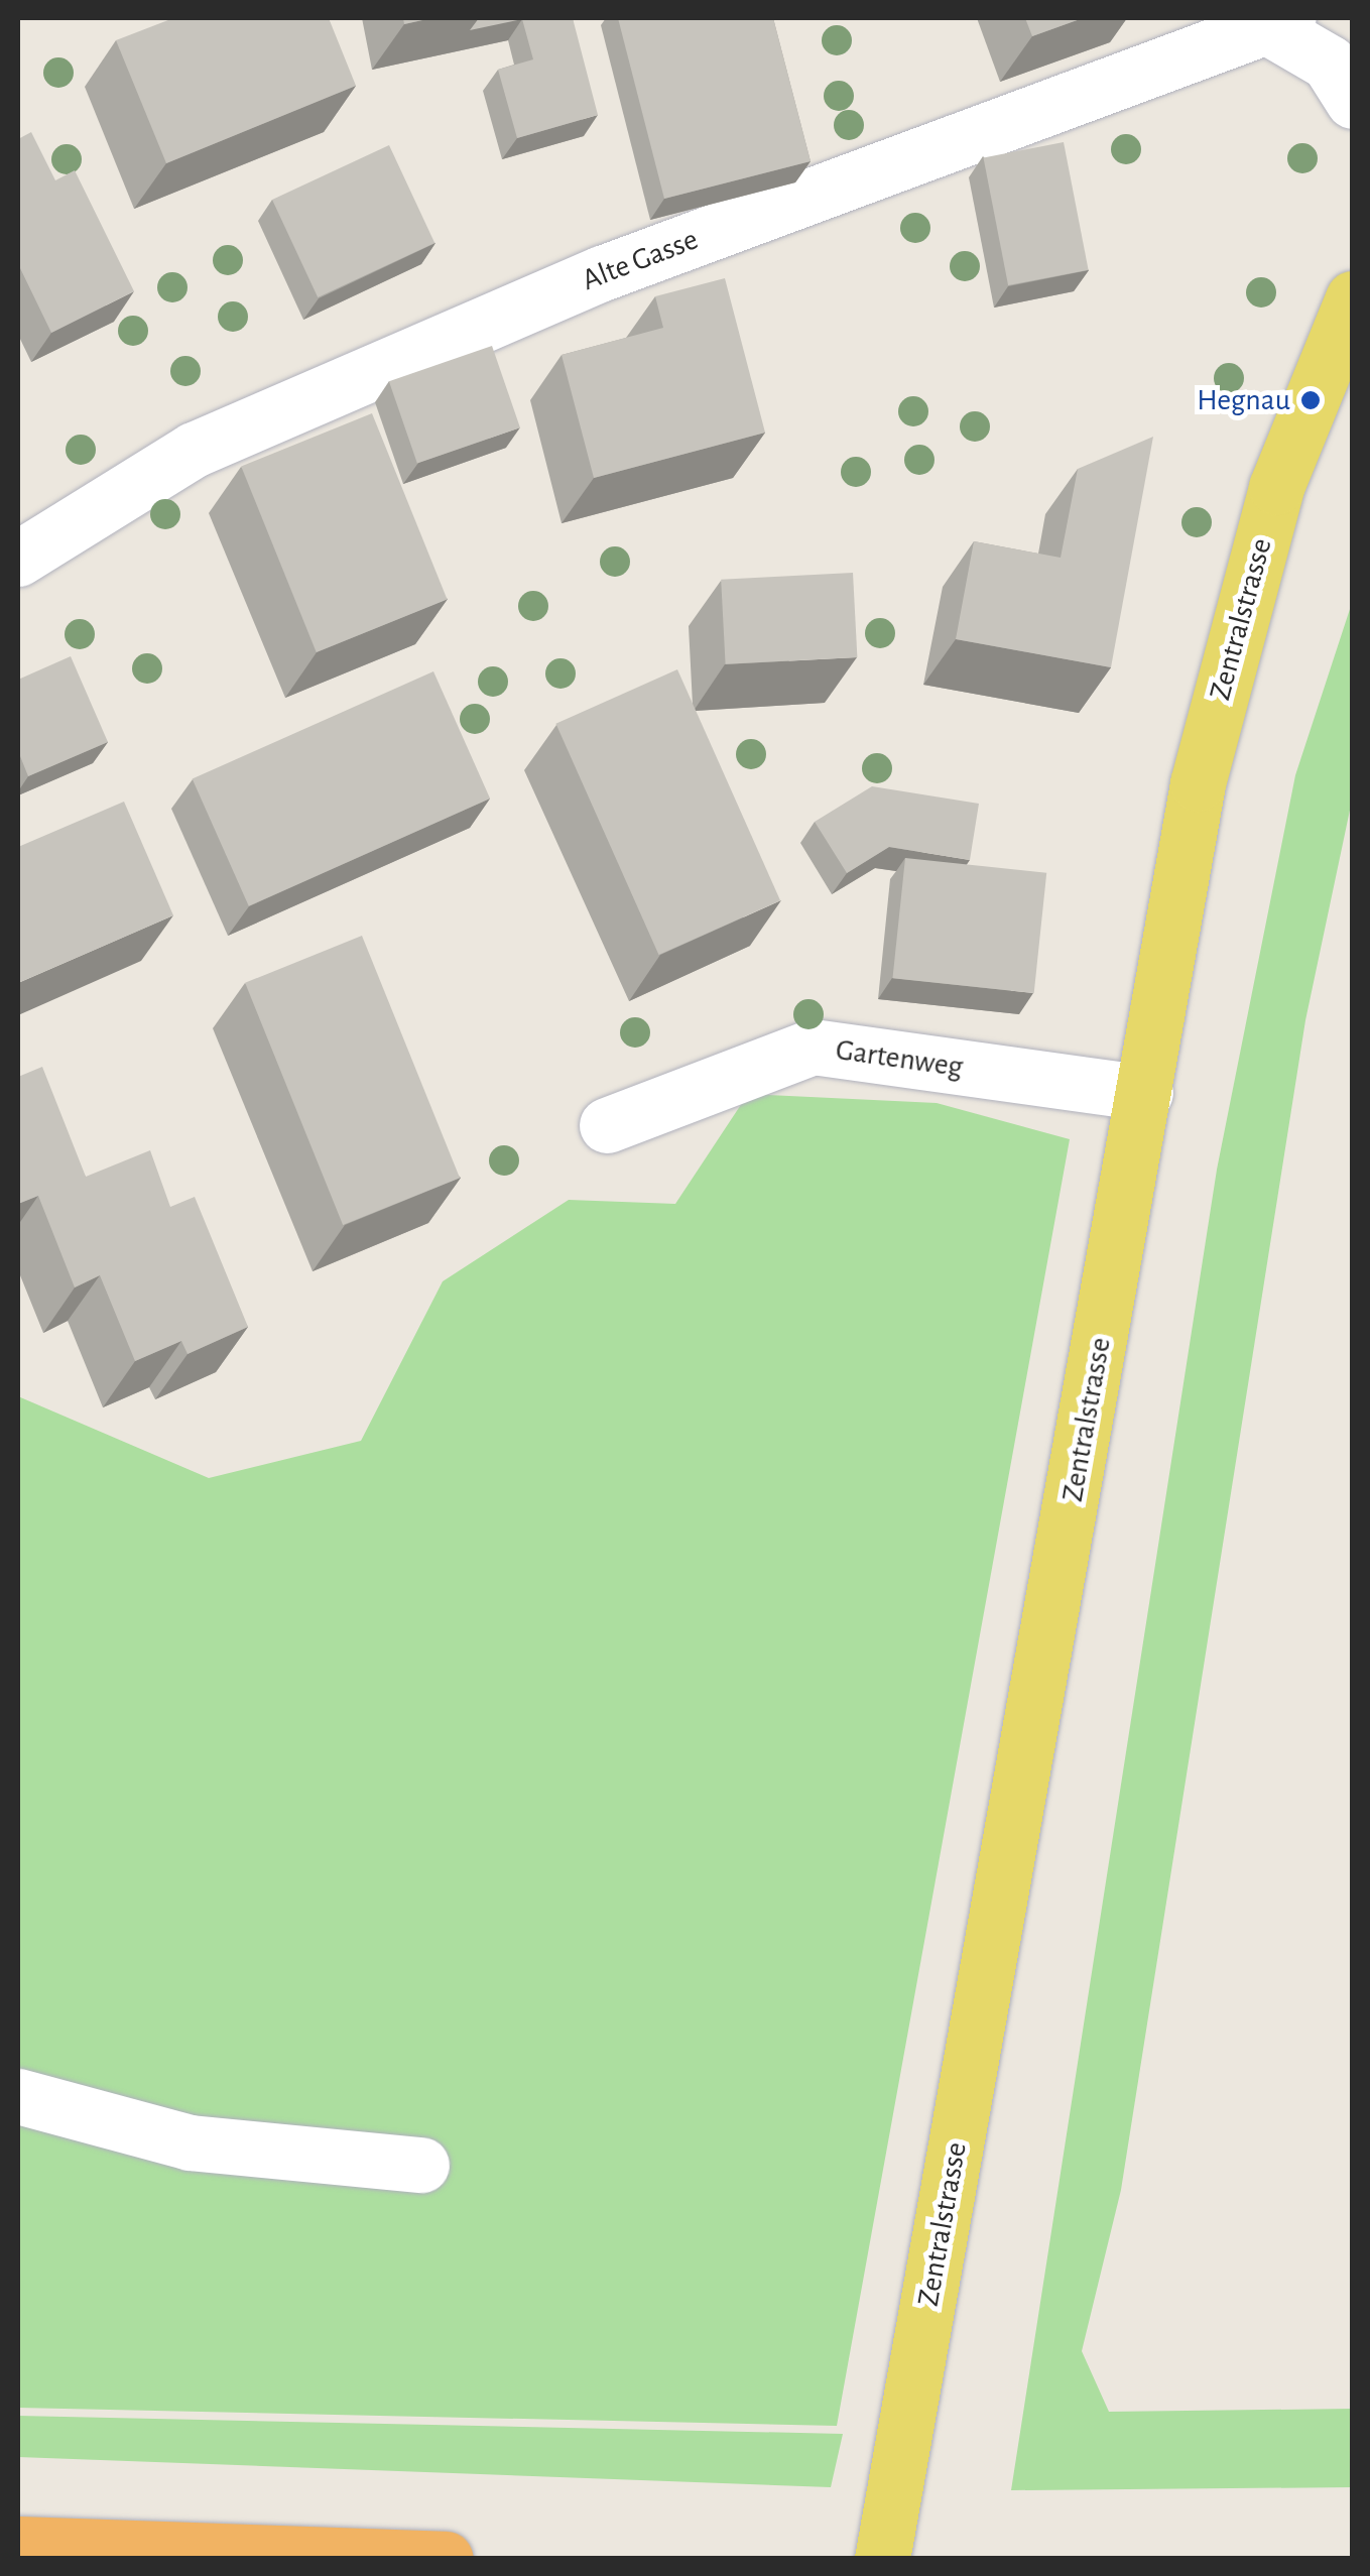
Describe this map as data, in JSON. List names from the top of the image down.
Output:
{
  "streets": {
    "main road": ["Zentralstrasse"],
    "street": ["Alte Gasse", "Gartenweg"]
  },
  "crossings": [
    ["Zentralstrasse", "Gartenweg"]
  ],
  "places": ["Hegnau"]
}
